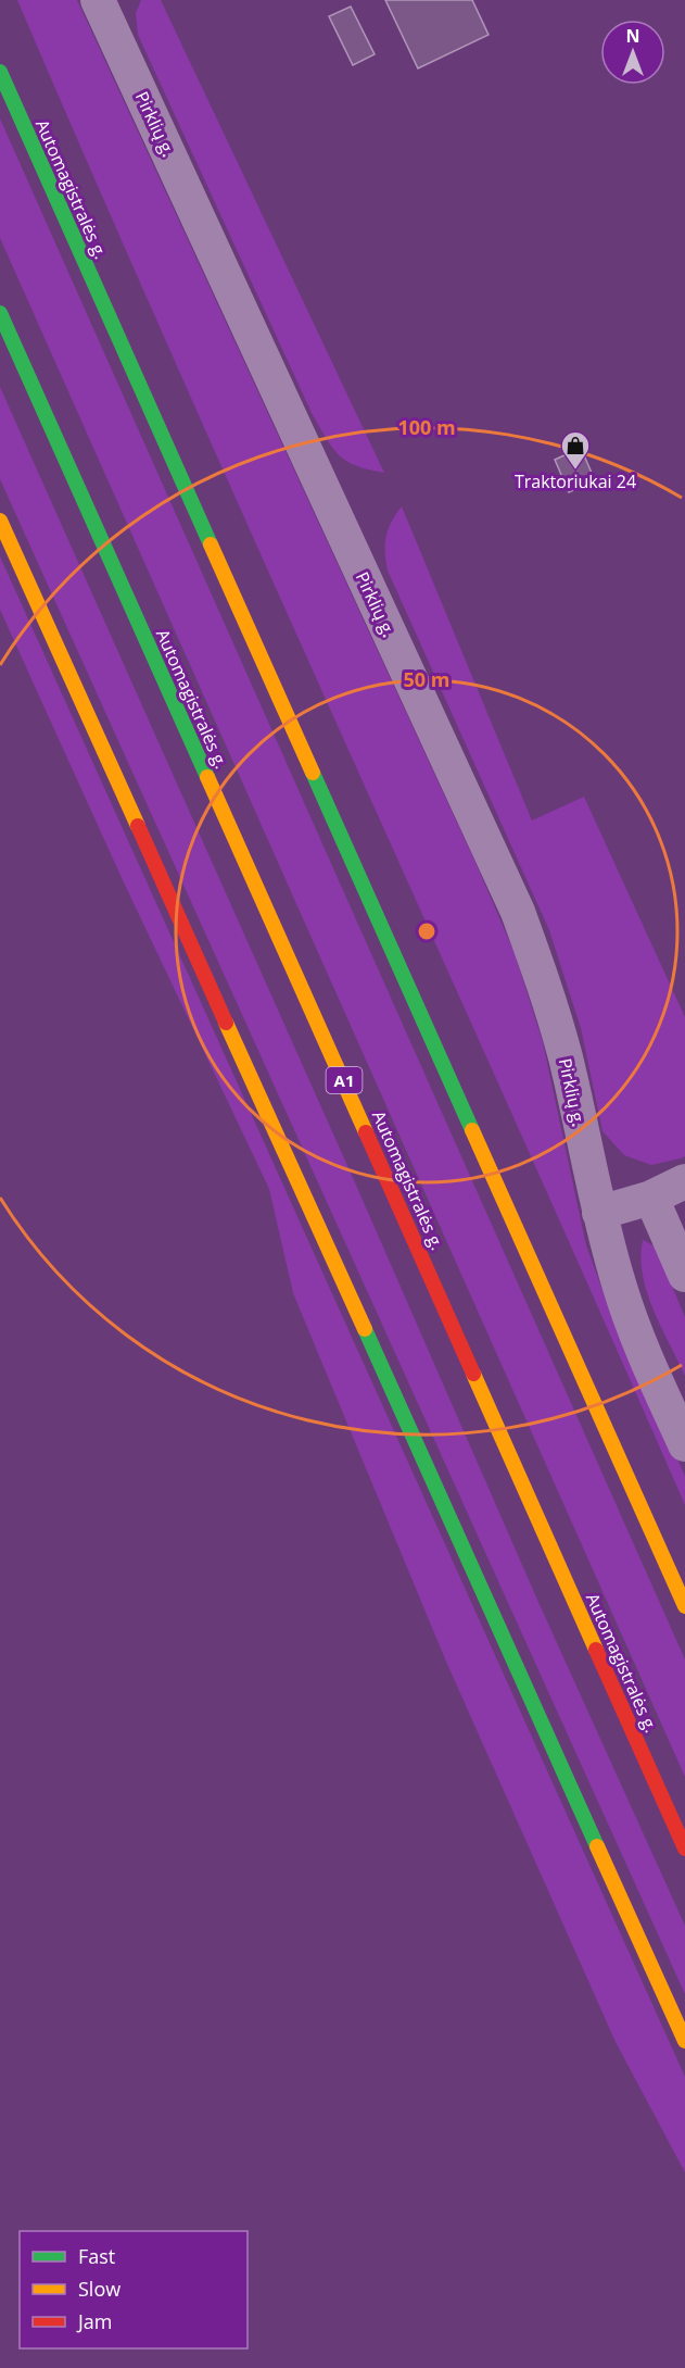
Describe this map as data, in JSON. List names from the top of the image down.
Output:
{
  "streets": {
    "main road": ["Automagistralės g.", "A1"],
    "street": ["Pirklių g."]
  },
  "places": {
    "shop": ["Traktoriukai 24"]
  },
  "legend": ["Fast", "Slow", "Jam"],
  "north": "top",
  "rings": ["100 m", "50 m"]
}
